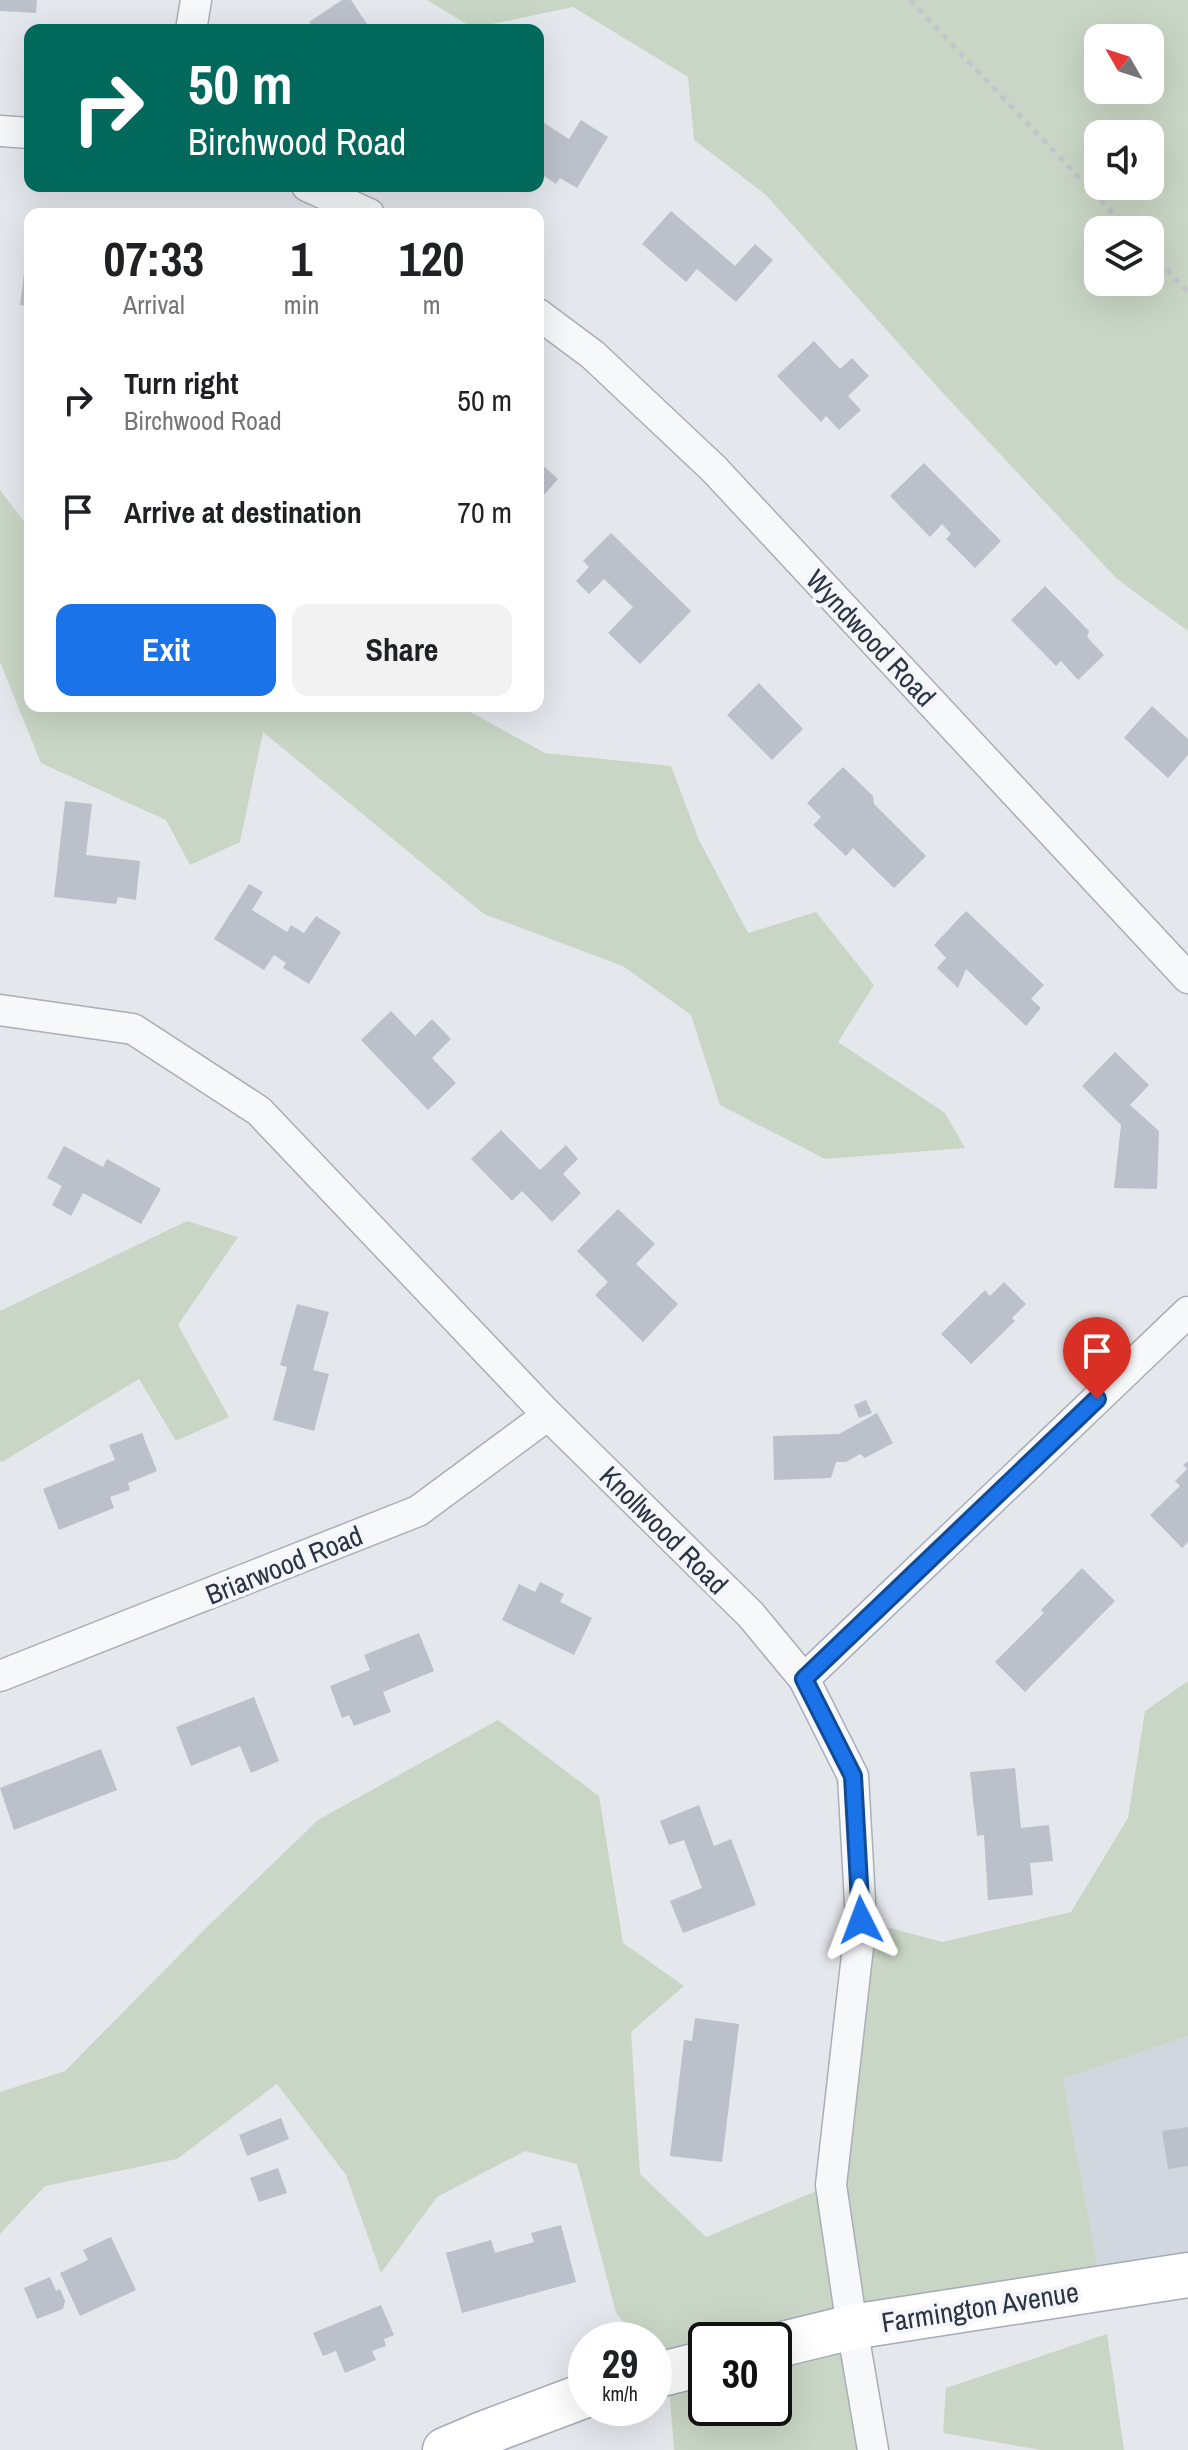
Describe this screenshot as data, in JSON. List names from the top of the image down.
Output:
{
  "streets": {
    "main road": ["Farmington Avenue"],
    "street": ["Wyndwood Road", "Knollwood Road", "Briarwood Road"]
  },
  "crossings": [
    ["Knollwood Road", "Briarwood Road"],
    ["Knollwood Road", "Farmington Avenue"]
  ],
  "north": "top left",
  "page": {
    "turn": ["50 m", "Birchwood Road"],
    "eta": [
      "07:33",
      "Arrival",
      "1",
      "min",
      "120",
      "m"
    ],
    "list": [
      {
        "name": "Turn right",
        "note": "Birchwood Road",
        "value": "50 m"
      },
      {
        "name": "Arrive at destination",
        "value": "70 m"
      }
    ],
    "buttons": ["Exit", "Share"],
    "speed": "29 km/h",
    "limit": "30"
  }
}
